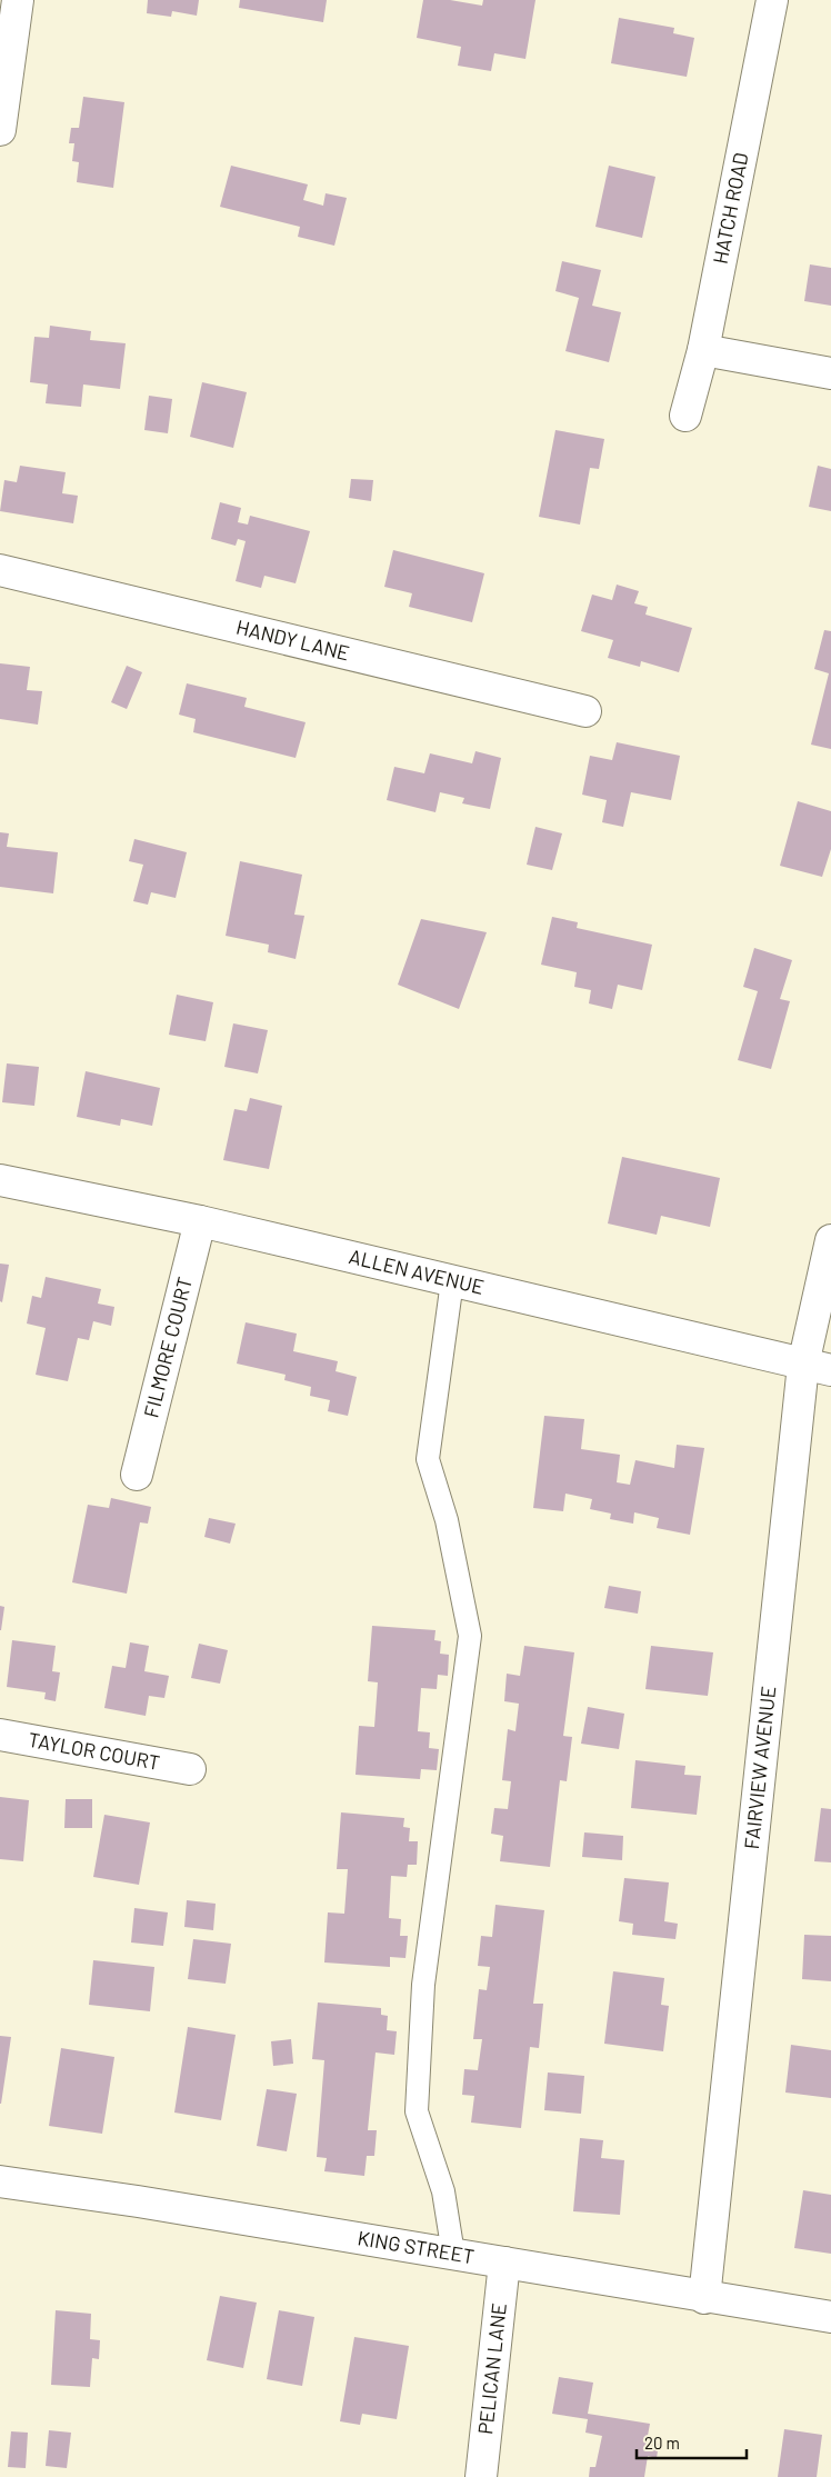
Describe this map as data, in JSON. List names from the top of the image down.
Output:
{
  "streets": {
    "street": [
      "HATCH ROAD",
      "HANDY LANE",
      "ALLEN AVENUE",
      "FILMORE COURT",
      "TAYLOR COURT",
      "FAIRVIEW AVENUE",
      "KING STREET",
      "PELICAN LANE"
    ]
  },
  "crossings": [
    ["ALLEN AVENUE", "FILMORE COURT"],
    ["ALLEN AVENUE", "FAIRVIEW AVENUE"],
    ["FAIRVIEW AVENUE", "KING STREET"],
    ["KING STREET", "PELICAN LANE"]
  ],
  "scale_bar": "20 m"
}
